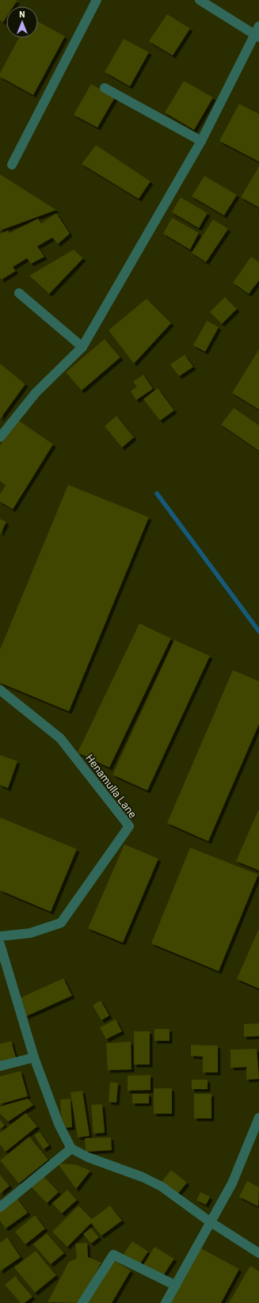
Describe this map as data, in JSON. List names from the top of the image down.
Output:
{
  "streets": {
    "street": ["Henamulla Lane"]
  },
  "north": "top"
}
